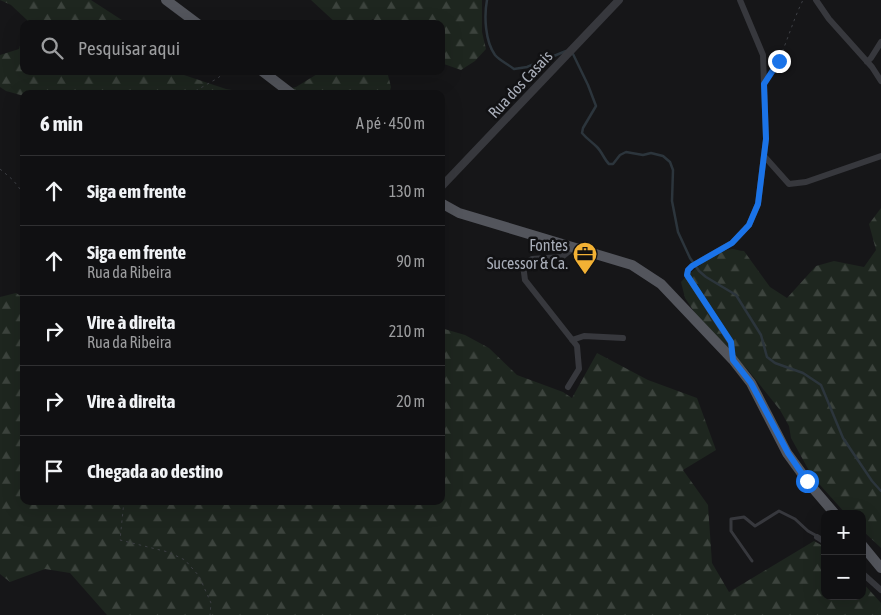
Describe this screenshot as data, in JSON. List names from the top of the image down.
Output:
{
  "streets": {
    "street": ["Rua dos Casais"]
  },
  "places": {
    "office": ["Fontes Sucessor & Ca."]
  },
  "page": {
    "search": "Pesquisar aqui",
    "heading": ["6 min", "A pé · 450 m"],
    "list": [
      ["Siga em frente", "130 m"],
      ["Siga em frente", "Rua da Ribeira", "90 m"],
      ["Vire à direita", "Rua da Ribeira", "210 m"],
      ["Vire à direita", "20 m"],
      "Chegada ao destino"
    ],
    "map_buttons": ["+", "−"]
  }
}
